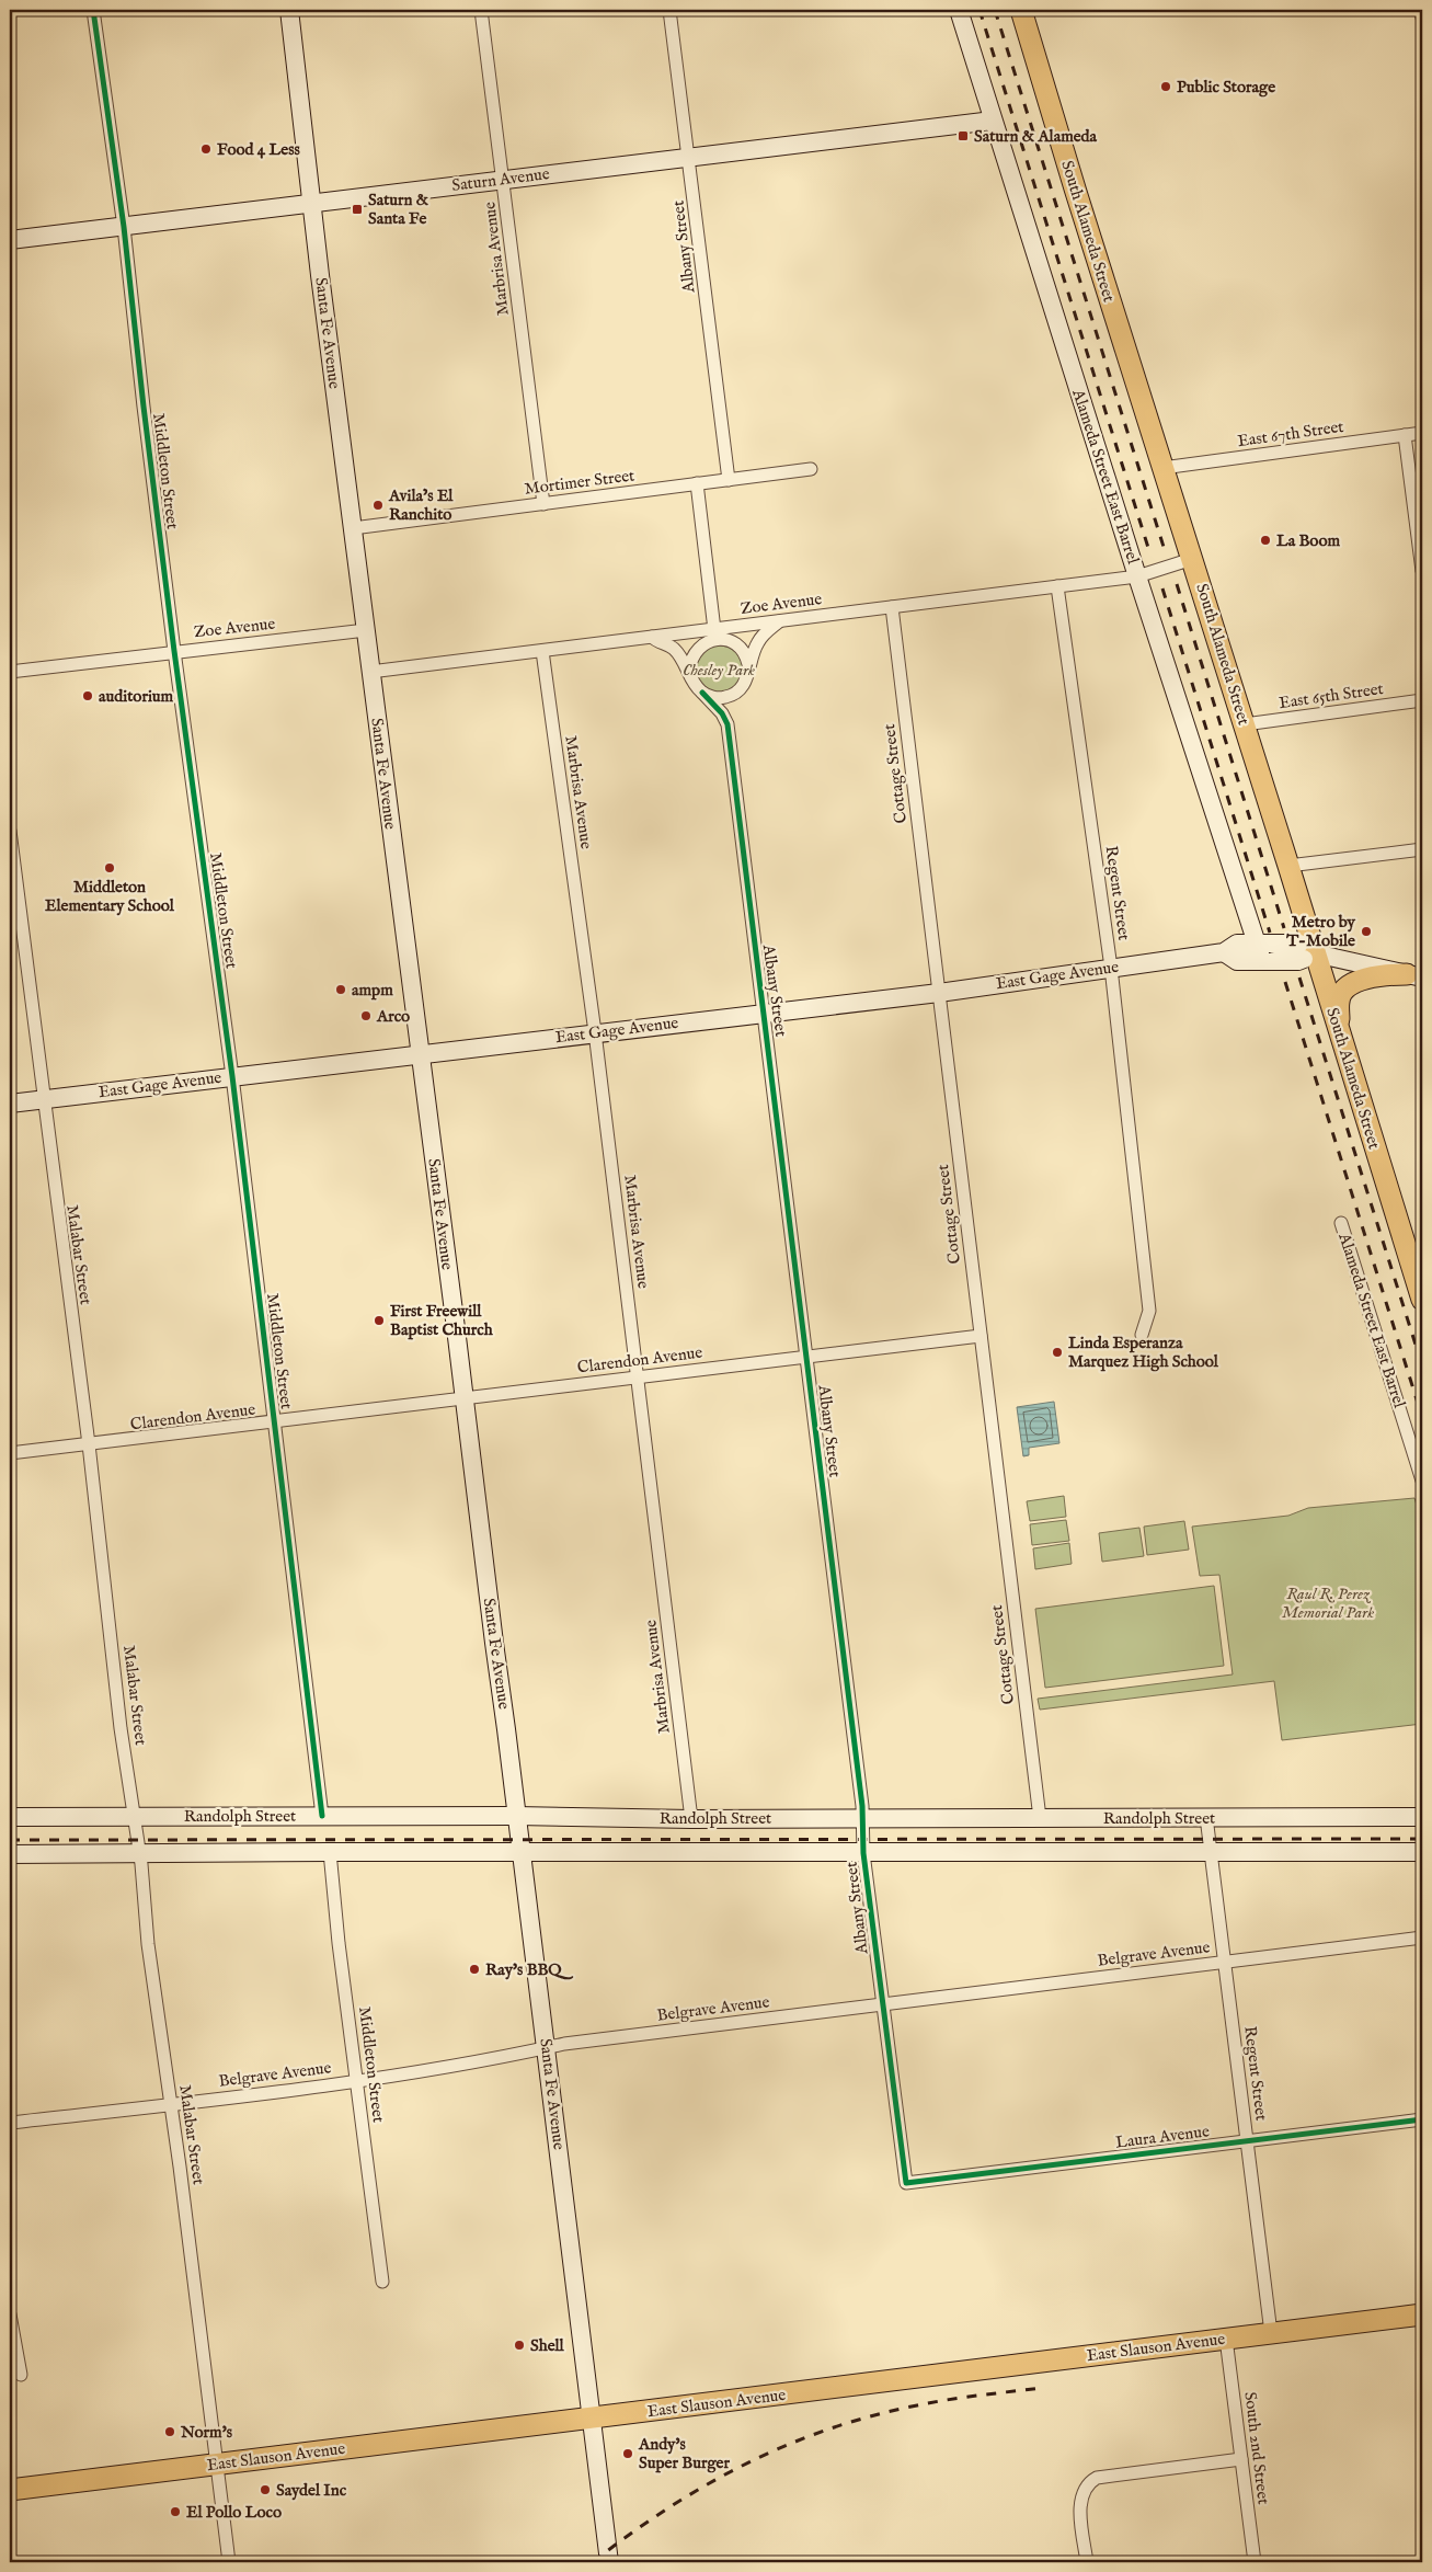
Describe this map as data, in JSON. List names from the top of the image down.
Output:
{
  "streets": {
    "main road": ["South Alameda Street", "East Slauson Avenue"],
    "street": [
      "Saturn Avenue",
      "Albany Street",
      "Marbrisa Avenue",
      "Santa Fe Avenue",
      "East 67th Street",
      "Middleton Street",
      "Alameda Street East Barrel",
      "Mortimer Street",
      "Zoe Avenue",
      "East 65th Street",
      "Cottage Street",
      "Regent Street",
      "East Gage Avenue",
      "Malabar Street",
      "Clarendon Avenue",
      "Randolph Street",
      "Belgrave Avenue",
      "Laura Avenue",
      "South 2nd Street"
    ]
  },
  "crossings": [
    ["Saturn Avenue", "Albany Street"],
    ["Saturn Avenue", "Marbrisa Avenue"],
    ["Saturn Avenue", "Santa Fe Avenue"],
    ["Saturn Avenue", "Middleton Street"],
    ["Saturn Avenue", "Alameda Street East Barrel"],
    ["South Alameda Street", "East 67th Street"],
    ["South Alameda Street", "Zoe Avenue"],
    ["South Alameda Street", "East 65th Street"],
    ["South Alameda Street", "East Gage Avenue"],
    ["Albany Street", "Mortimer Street"],
    ["Albany Street", "Zoe Avenue"],
    ["Albany Street", "East Gage Avenue"],
    ["Albany Street", "Clarendon Avenue"],
    ["Albany Street", "Randolph Street"],
    ["Albany Street", "Belgrave Avenue"],
    ["Albany Street", "Laura Avenue"],
    ["Marbrisa Avenue", "Mortimer Street"],
    ["Marbrisa Avenue", "Zoe Avenue"],
    ["Marbrisa Avenue", "East Gage Avenue"],
    ["Marbrisa Avenue", "Clarendon Avenue"],
    ["Marbrisa Avenue", "Randolph Street"],
    ["Santa Fe Avenue", "Mortimer Street"],
    ["Santa Fe Avenue", "Zoe Avenue"],
    ["Santa Fe Avenue", "East Gage Avenue"],
    ["Santa Fe Avenue", "Clarendon Avenue"],
    ["Santa Fe Avenue", "Randolph Street"],
    ["Santa Fe Avenue", "Belgrave Avenue"],
    ["Santa Fe Avenue", "East Slauson Avenue"],
    ["Middleton Street", "Zoe Avenue"],
    ["Middleton Street", "East Gage Avenue"],
    ["Middleton Street", "Clarendon Avenue"],
    ["Middleton Street", "Randolph Street"],
    ["Middleton Street", "Belgrave Avenue"],
    ["Alameda Street East Barrel", "Zoe Avenue"],
    ["Alameda Street East Barrel", "East Gage Avenue"],
    ["Zoe Avenue", "Cottage Street"],
    ["Zoe Avenue", "Regent Street"],
    ["Cottage Street", "East Gage Avenue"],
    ["Cottage Street", "Clarendon Avenue"],
    ["Cottage Street", "Randolph Street"],
    ["Regent Street", "East Gage Avenue"],
    ["Regent Street", "Randolph Street"],
    ["Regent Street", "Belgrave Avenue"],
    ["Regent Street", "Laura Avenue"],
    ["Regent Street", "East Slauson Avenue"],
    ["East Gage Avenue", "Malabar Street"],
    ["Malabar Street", "Clarendon Avenue"],
    ["Malabar Street", "Randolph Street"],
    ["Malabar Street", "Belgrave Avenue"],
    ["Malabar Street", "East Slauson Avenue"],
    ["East Slauson Avenue", "South 2nd Street"]
  ],
  "parks": ["Chesley Park", "Raul R. Perez Memorial Park"],
  "places": {
    "other": [
      "Public Storage",
      "Food 4 Less",
      "Avila’s El Ranchito",
      "La Boom",
      "auditorium",
      "Middleton Elementary School",
      "Metro by T-Mobile",
      "ampm",
      "Arco",
      "First Freewill Baptist Church",
      "Linda Esperanza Marquez High School",
      "Ray's BBQ",
      "Shell",
      "Norm's",
      "Andy's Super Burger",
      "Saydel Inc",
      "El Pollo Loco"
    ],
    "transit": ["Saturn & Alameda", "Saturn & Santa Fe"]
  }
}
